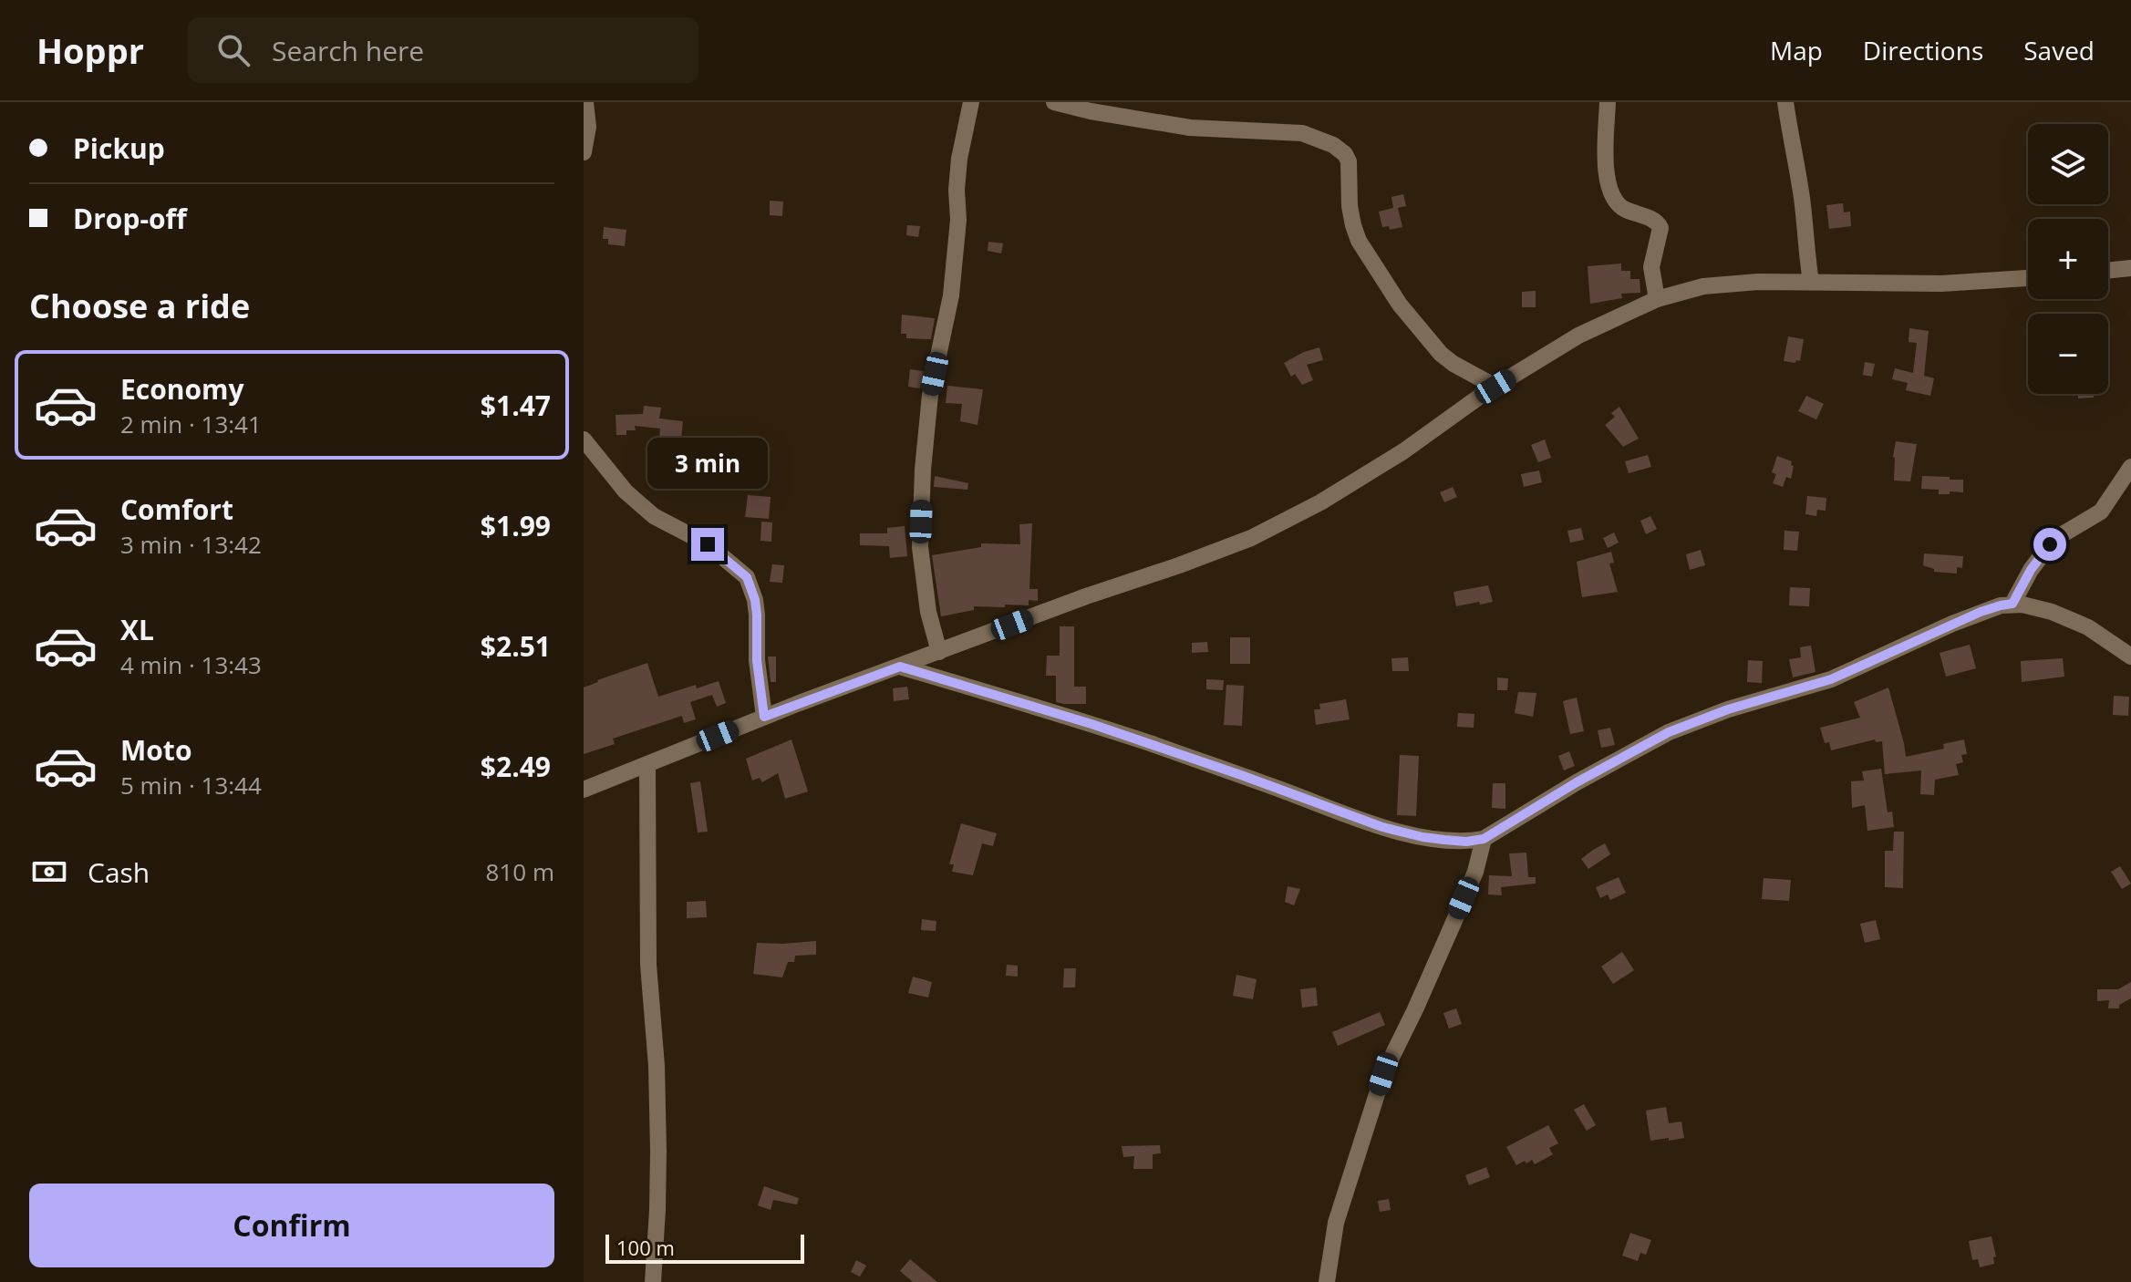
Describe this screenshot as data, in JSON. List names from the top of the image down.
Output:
{
  "scale_bar": "100 m",
  "page": {
    "header": "Hoppr",
    "search": "Search here",
    "nav": ["Map", "Directions", "Saved"],
    "banner": ["Pickup", "Drop-off"],
    "map_buttons": ["+", "−"],
    "heading": "Choose a ride",
    "list": [
      {
        "name": "Economy",
        "note": "2 min · 13:41",
        "value": "$1.47"
      },
      {
        "name": "Comfort",
        "note": "3 min · 13:42",
        "value": "$1.99"
      },
      {
        "name": "XL",
        "note": "4 min · 13:43",
        "value": "$2.51"
      },
      {
        "name": "Moto",
        "note": "5 min · 13:44",
        "value": "$2.49"
      }
    ],
    "bubble": "3 min",
    "pay": ["Cash", "810 m"],
    "buttons": "Confirm",
    "scale": "100 m"
  }
}
